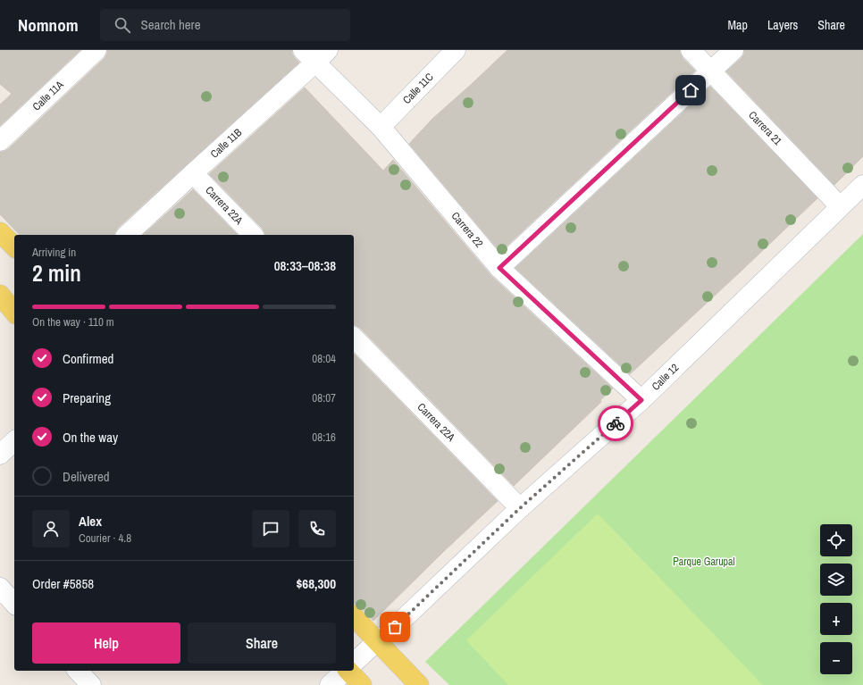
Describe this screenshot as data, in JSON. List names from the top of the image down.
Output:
{
  "streets": {
    "street": [
      "Calle 11C",
      "Calle 11A",
      "Carrera 21",
      "Calle 11B",
      "Carrera 22A",
      "Carrera 22",
      "Calle 12"
    ]
  },
  "crossings": [
    ["Calle 11C", "Carrera 22"],
    ["Carrera 21", "Calle 12"],
    ["Calle 11B", "Carrera 22A"],
    ["Calle 11B", "Carrera 22"],
    ["Carrera 22A", "Calle 12"],
    ["Carrera 22", "Calle 12"]
  ],
  "parks": ["Parque Garupal"],
  "page": {
    "header": "Nomnom",
    "search": "Search here",
    "nav": ["Map", "Layers", "Share"],
    "heading": ["2 min", "Arriving in", "08:33–08:38"],
    "panel": [
      "Alex",
      "Courier · 4.8",
      "Order #5858",
      "$68,300"
    ],
    "bar": "On the way · 110 m",
    "list": [
      ["Confirmed", "08:04"],
      ["Preparing", "08:07"],
      ["On the way", "08:16"],
      "Delivered"
    ],
    "map_buttons": ["+", "−"],
    "buttons": ["Help", "Share"]
  }
}
